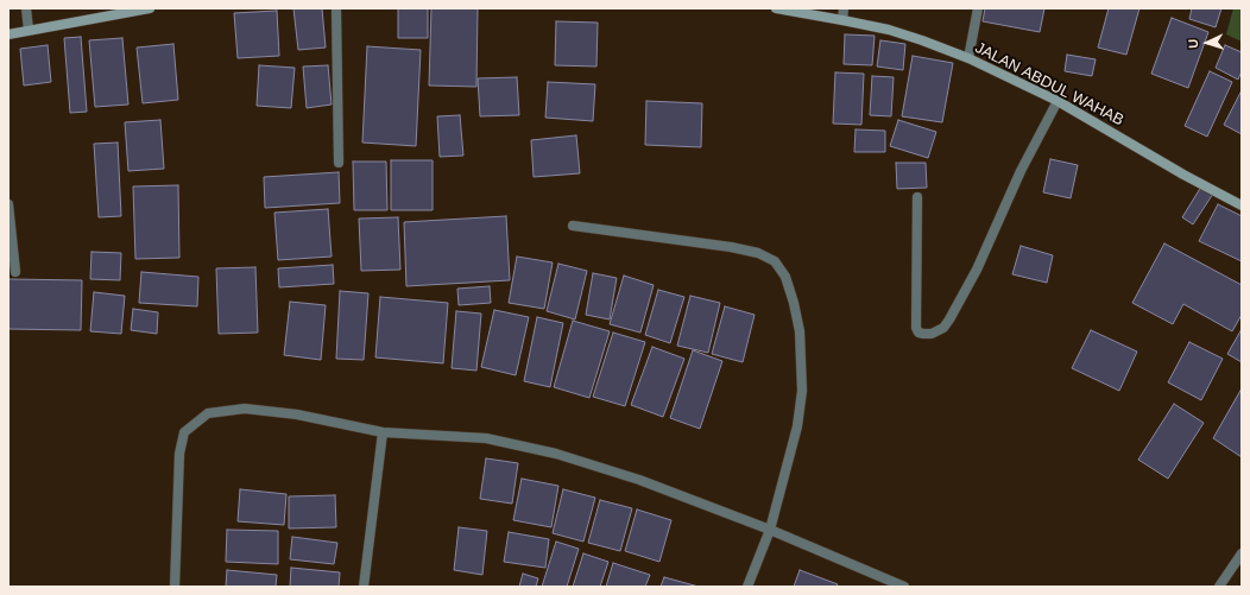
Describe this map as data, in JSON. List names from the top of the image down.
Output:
{
  "streets": {
    "street": ["JALAN ABDUL WAHAB"]
  },
  "north": "left"
}
